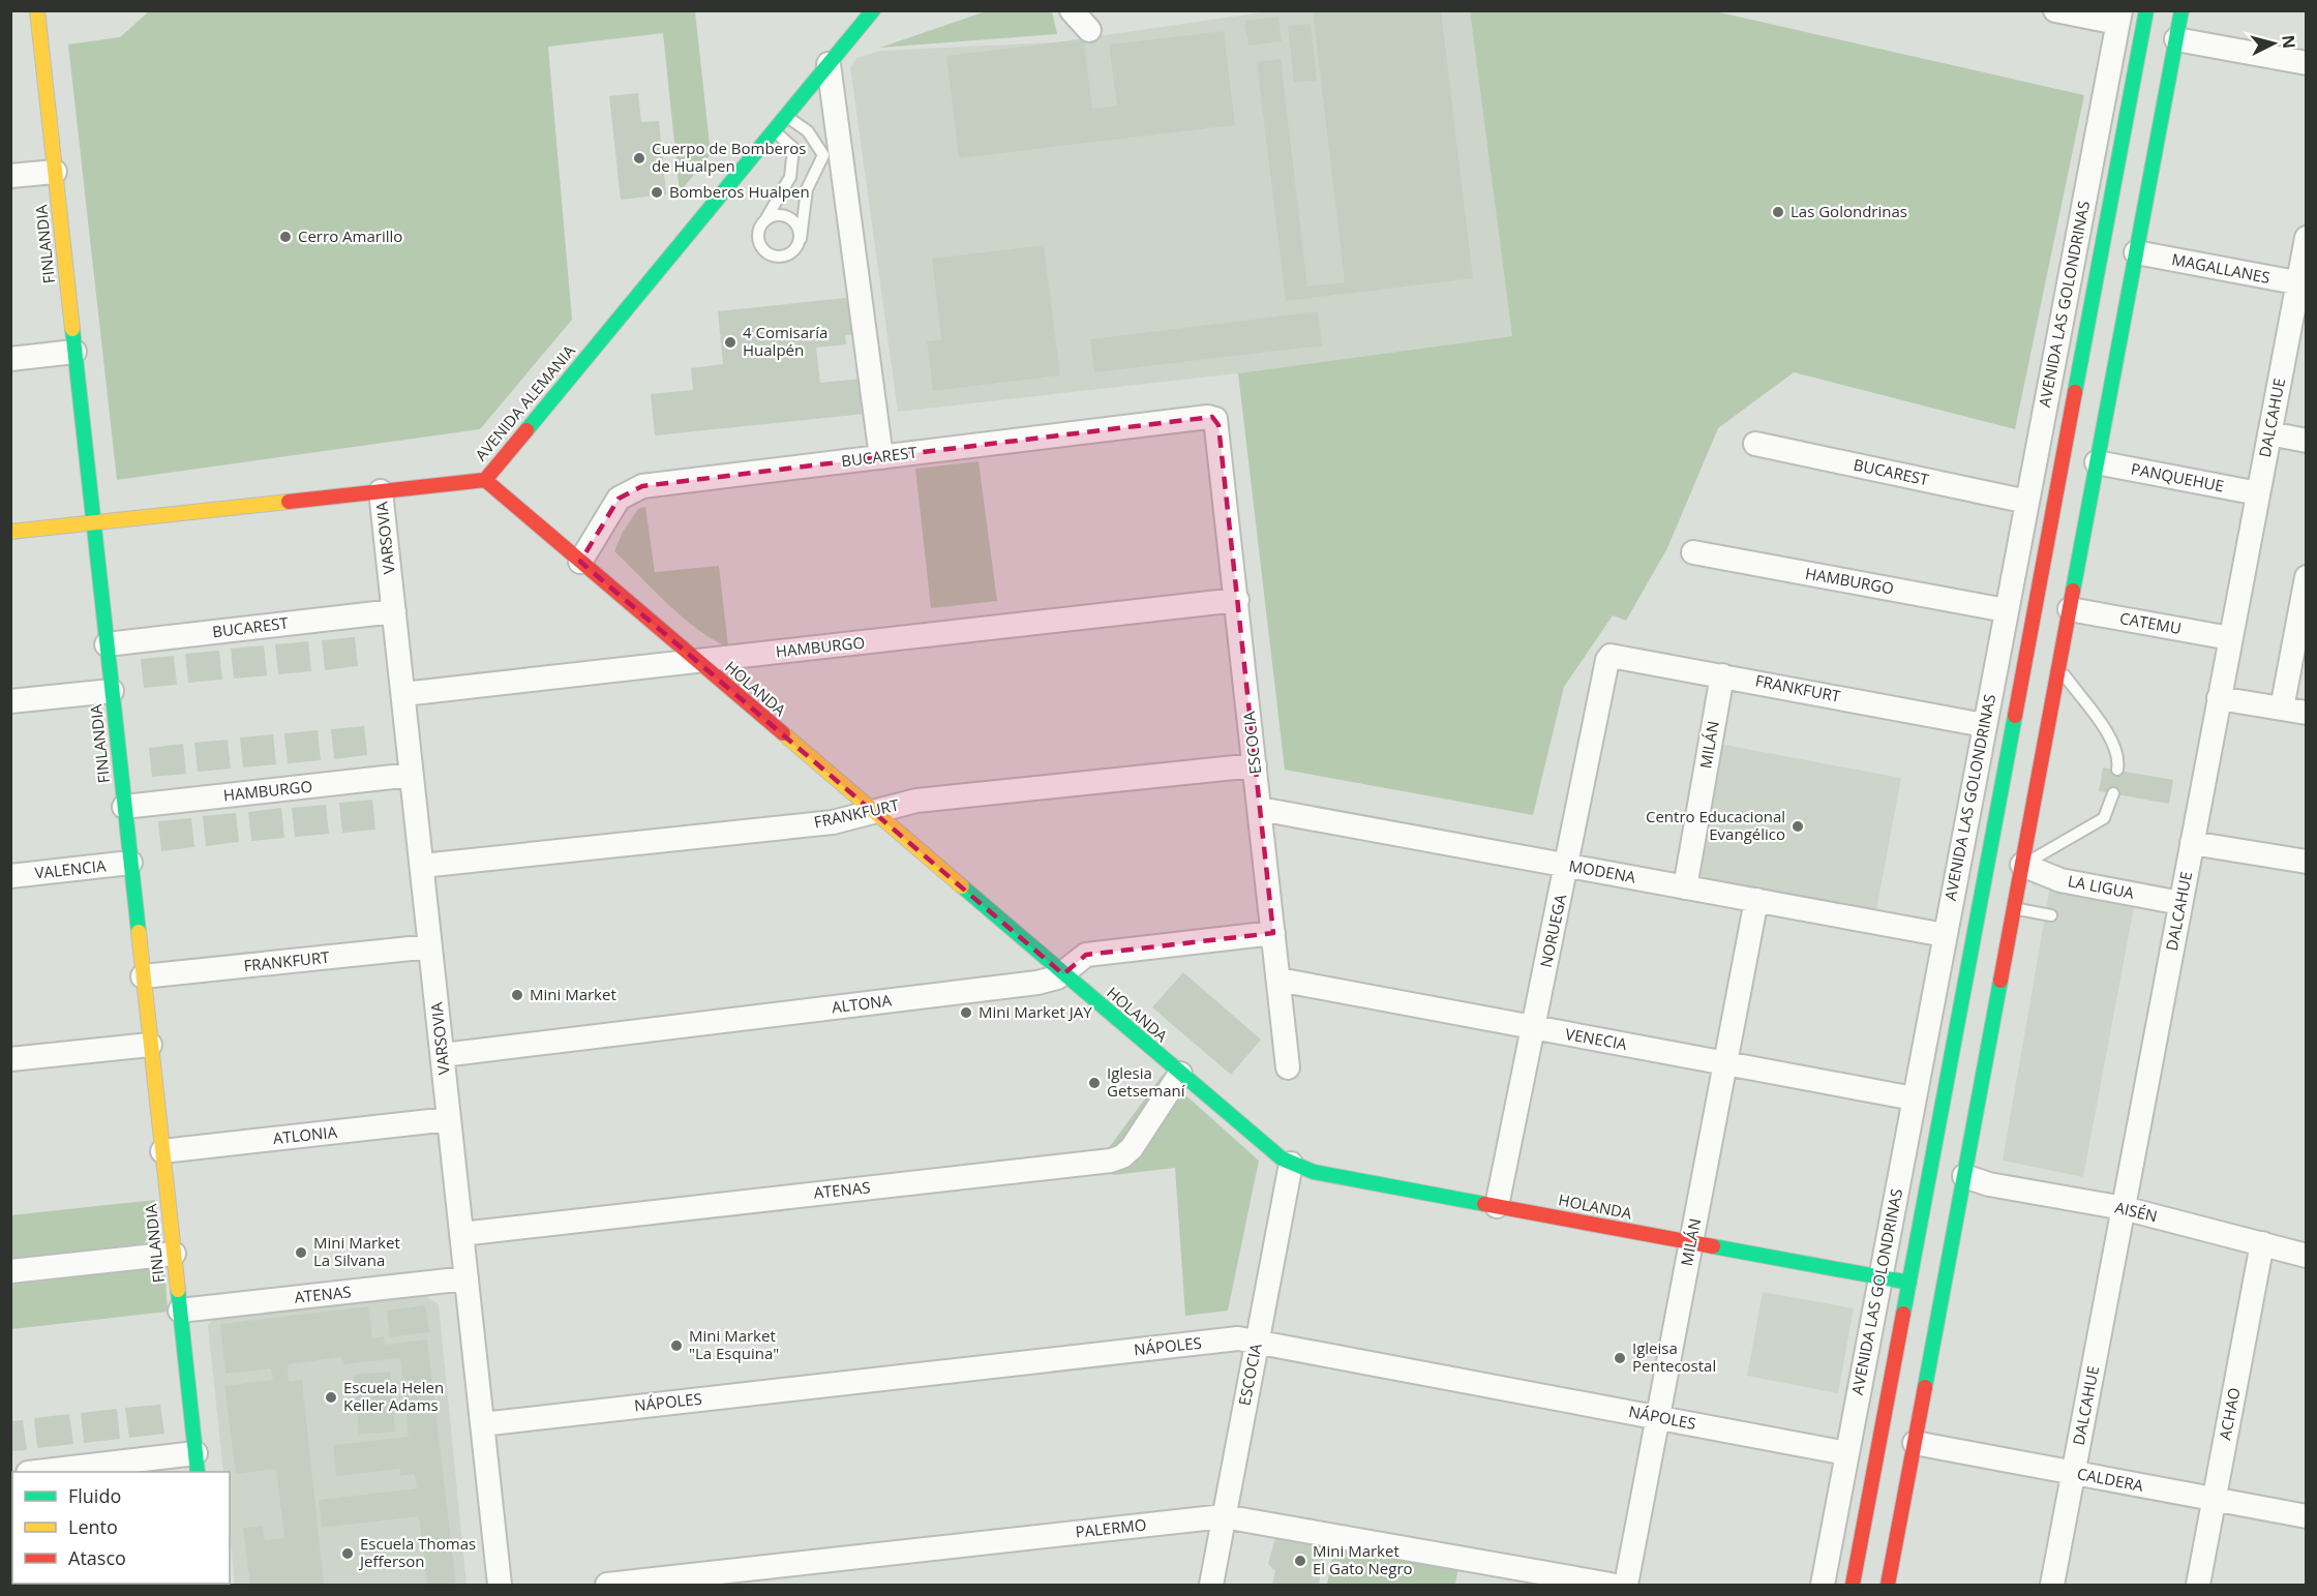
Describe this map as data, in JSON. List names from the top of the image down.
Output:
{
  "streets": {
    "street": [
      "FINLANDIA",
      "MAGALLANES",
      "AVENIDA LAS GOLONDRINAS",
      "AVENIDA ALEMANIA",
      "DALCAHUE",
      "BUCAREST",
      "PANQUEHUE",
      "VARSOVIA",
      "HAMBURGO",
      "CATEMU",
      "HOLANDA",
      "FRANKFURT",
      "ESCOCIA",
      "MILÁN",
      "VALENCIA",
      "MODENA",
      "LA LIGUA",
      "NORUEGA",
      "ALTONA",
      "VENECIA",
      "ATLONIA",
      "ATENAS",
      "AISÉN",
      "NÁPOLES",
      "ACHAO",
      "CALDERA",
      "PALERMO"
    ]
  },
  "crossings": [
    ["FINLANDIA", "AVENIDA ALEMANIA"],
    ["FINLANDIA", "BUCAREST"],
    ["FINLANDIA", "HAMBURGO"],
    ["FINLANDIA", "FRANKFURT"],
    ["FINLANDIA", "VALENCIA"],
    ["FINLANDIA", "ATLONIA"],
    ["FINLANDIA", "ATENAS"],
    ["MAGALLANES", "DALCAHUE"],
    ["AVENIDA LAS GOLONDRINAS", "BUCAREST"],
    ["AVENIDA LAS GOLONDRINAS", "HAMBURGO"],
    ["AVENIDA LAS GOLONDRINAS", "HOLANDA"],
    ["AVENIDA LAS GOLONDRINAS", "FRANKFURT"],
    ["AVENIDA LAS GOLONDRINAS", "MODENA"],
    ["AVENIDA LAS GOLONDRINAS", "VENECIA"],
    ["AVENIDA LAS GOLONDRINAS", "NÁPOLES"],
    ["AVENIDA ALEMANIA", "VARSOVIA"],
    ["AVENIDA ALEMANIA", "HOLANDA"],
    ["DALCAHUE", "PANQUEHUE"],
    ["DALCAHUE", "CATEMU"],
    ["DALCAHUE", "LA LIGUA"],
    ["DALCAHUE", "AISÉN"],
    ["DALCAHUE", "CALDERA"],
    ["BUCAREST", "VARSOVIA"],
    ["BUCAREST", "HOLANDA"],
    ["BUCAREST", "ESCOCIA"],
    ["VARSOVIA", "HAMBURGO"],
    ["VARSOVIA", "FRANKFURT"],
    ["VARSOVIA", "ALTONA"],
    ["VARSOVIA", "ATLONIA"],
    ["VARSOVIA", "ATENAS"],
    ["VARSOVIA", "NÁPOLES"],
    ["HAMBURGO", "HOLANDA"],
    ["HAMBURGO", "ESCOCIA"],
    ["HOLANDA", "FRANKFURT"],
    ["HOLANDA", "ESCOCIA"],
    ["HOLANDA", "MILÁN"],
    ["HOLANDA", "NORUEGA"],
    ["HOLANDA", "ALTONA"],
    ["HOLANDA", "ATENAS"],
    ["FRANKFURT", "ESCOCIA"],
    ["FRANKFURT", "MILÁN"],
    ["FRANKFURT", "NORUEGA"],
    ["ESCOCIA", "MODENA"],
    ["ESCOCIA", "ALTONA"],
    ["ESCOCIA", "VENECIA"],
    ["ESCOCIA", "NÁPOLES"],
    ["ESCOCIA", "PALERMO"],
    ["MILÁN", "MODENA"],
    ["MILÁN", "VENECIA"],
    ["MILÁN", "NÁPOLES"],
    ["MODENA", "NORUEGA"],
    ["NORUEGA", "VENECIA"],
    ["AISÉN", "ACHAO"],
    ["ACHAO", "CALDERA"]
  ],
  "places": [
    "Cuerpo de Bomberos de Hualpen",
    "Bomberos Hualpen",
    "Las Golondrinas",
    "Cerro Amarillo",
    "4 Comisaría Hualpén",
    "Centro Educacional Evangélico",
    "Mini Market",
    "Mini Market JAY",
    "Iglesia Getsemaní",
    "Mini Market La Silvana",
    "Mini Market \"La Esquina\"",
    "Igleisa Pentecostal",
    "Escuela Helen Keller Adams",
    "Escuela Thomas Jefferson",
    "Mini Market El Gato Negro"
  ],
  "legend": ["Fluido", "Lento", "Atasco"],
  "north": "right"
}
